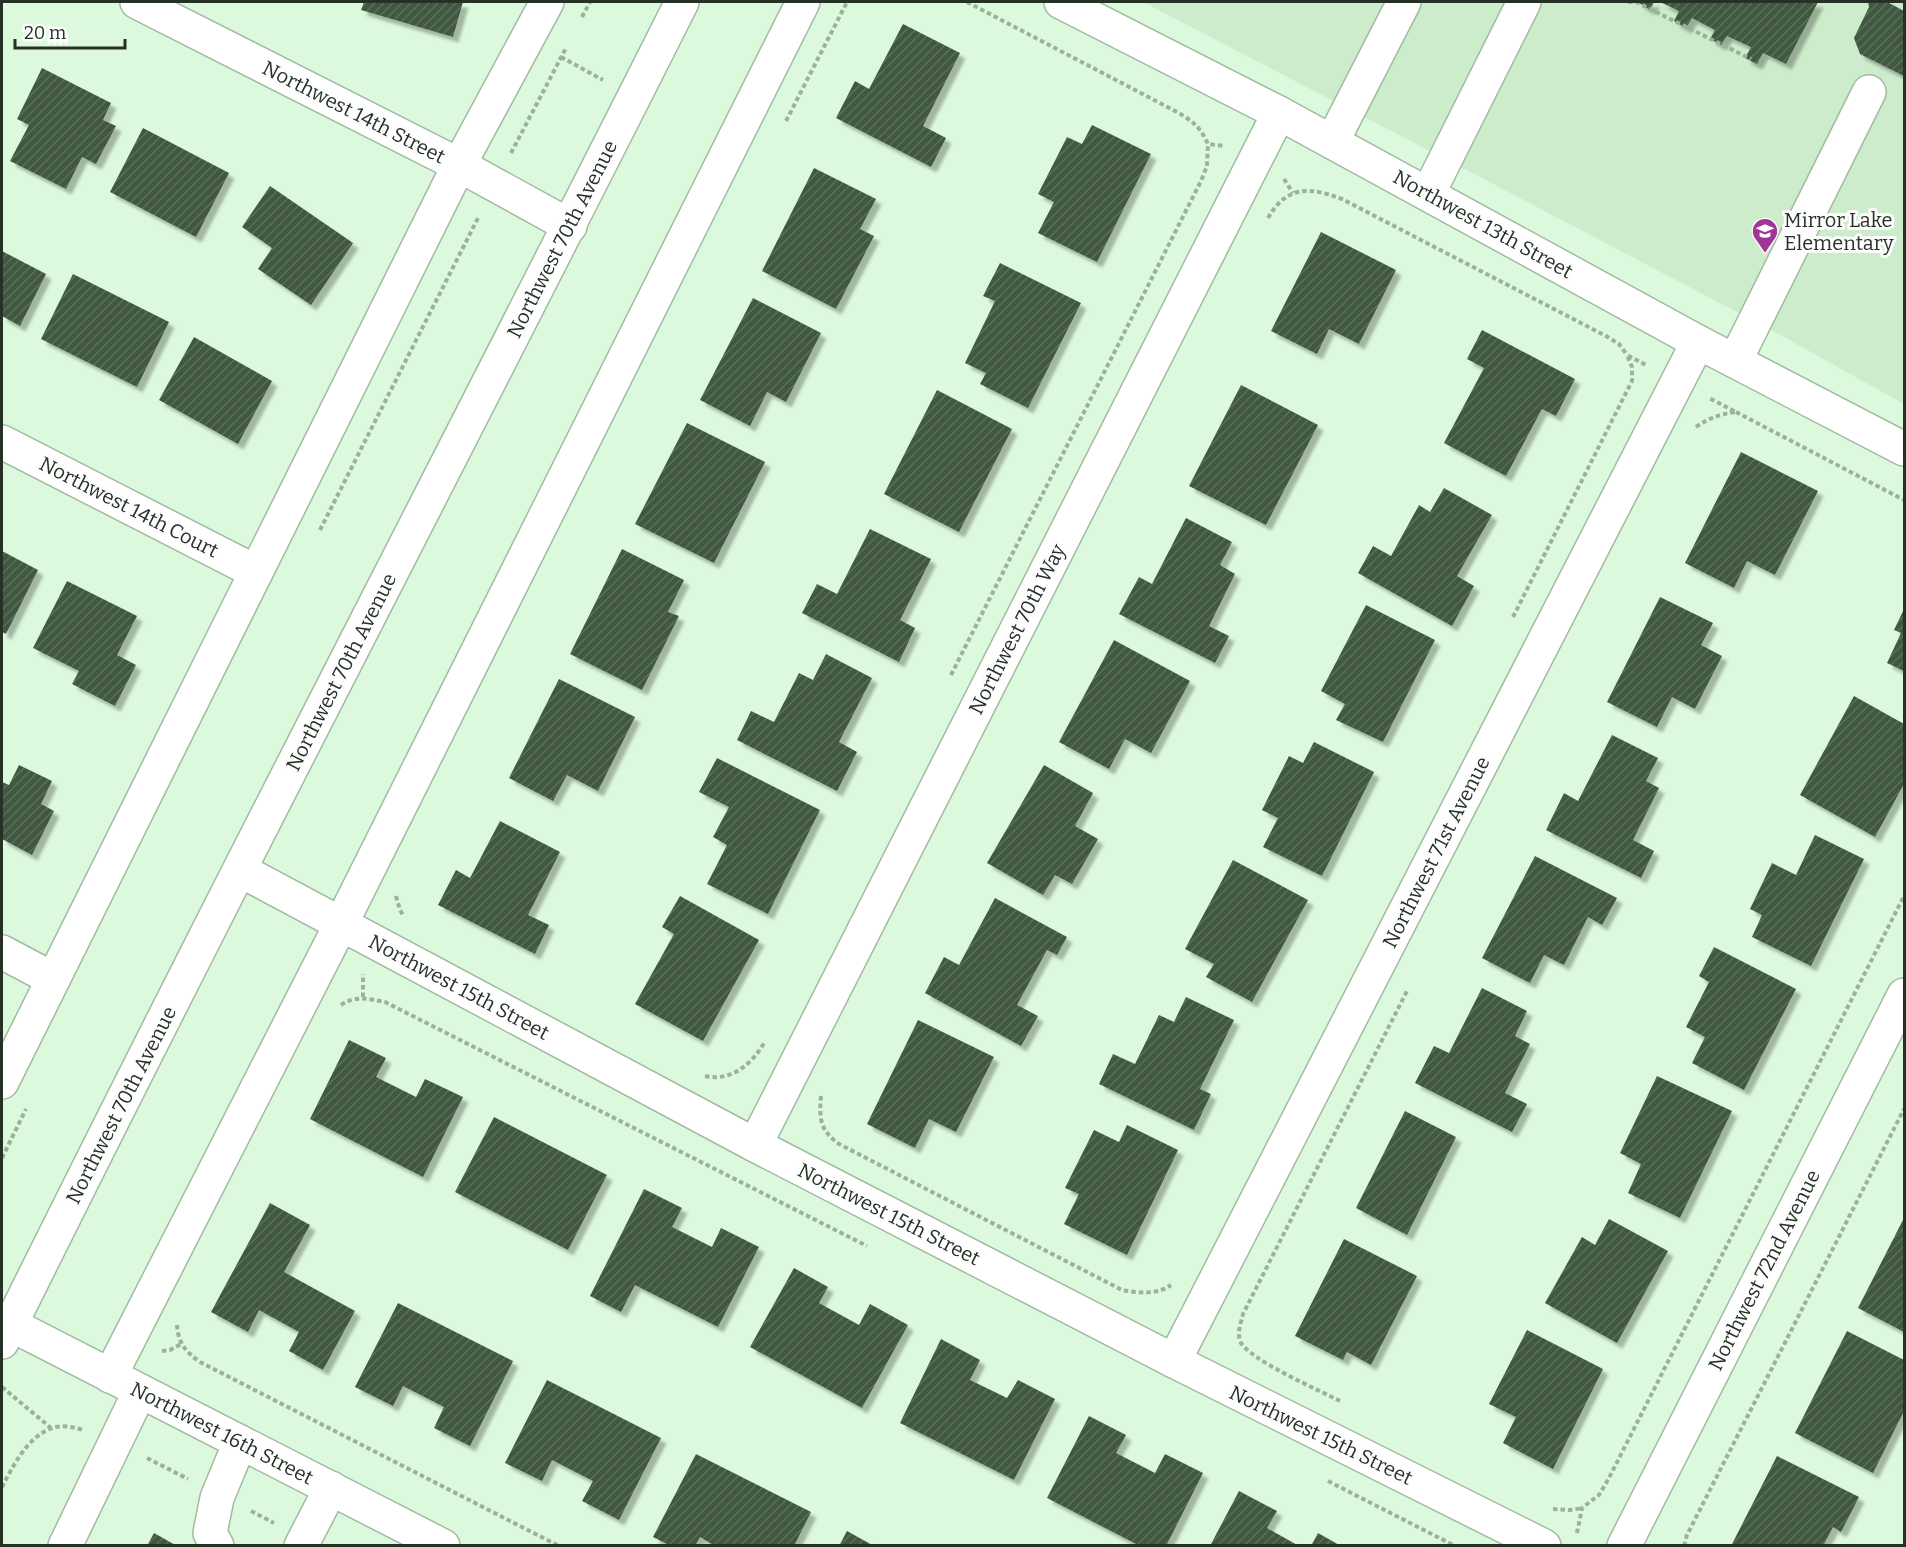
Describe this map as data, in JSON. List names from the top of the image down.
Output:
{
  "streets": {
    "street": [
      "Northwest 14th Street",
      "Northwest 13th Street",
      "Northwest 70th Avenue",
      "Northwest 14th Court",
      "Northwest 70th Way",
      "Northwest 71st Avenue",
      "Northwest 15th Street",
      "Northwest 72nd Avenue",
      "Northwest 16th Street"
    ]
  },
  "crossings": [
    ["Northwest 14th Street", "Northwest 70th Avenue"],
    ["Northwest 13th Street", "Northwest 70th Way"],
    ["Northwest 13th Street", "Northwest 71st Avenue"],
    ["Northwest 70th Avenue", "Northwest 15th Street"],
    ["Northwest 70th Avenue", "Northwest 16th Street"],
    ["Northwest 70th Way", "Northwest 15th Street"],
    ["Northwest 71st Avenue", "Northwest 15th Street"]
  ],
  "places": {
    "school or university": ["Mirror Lake Elementary"]
  },
  "scale_bar": "20 m"
}
